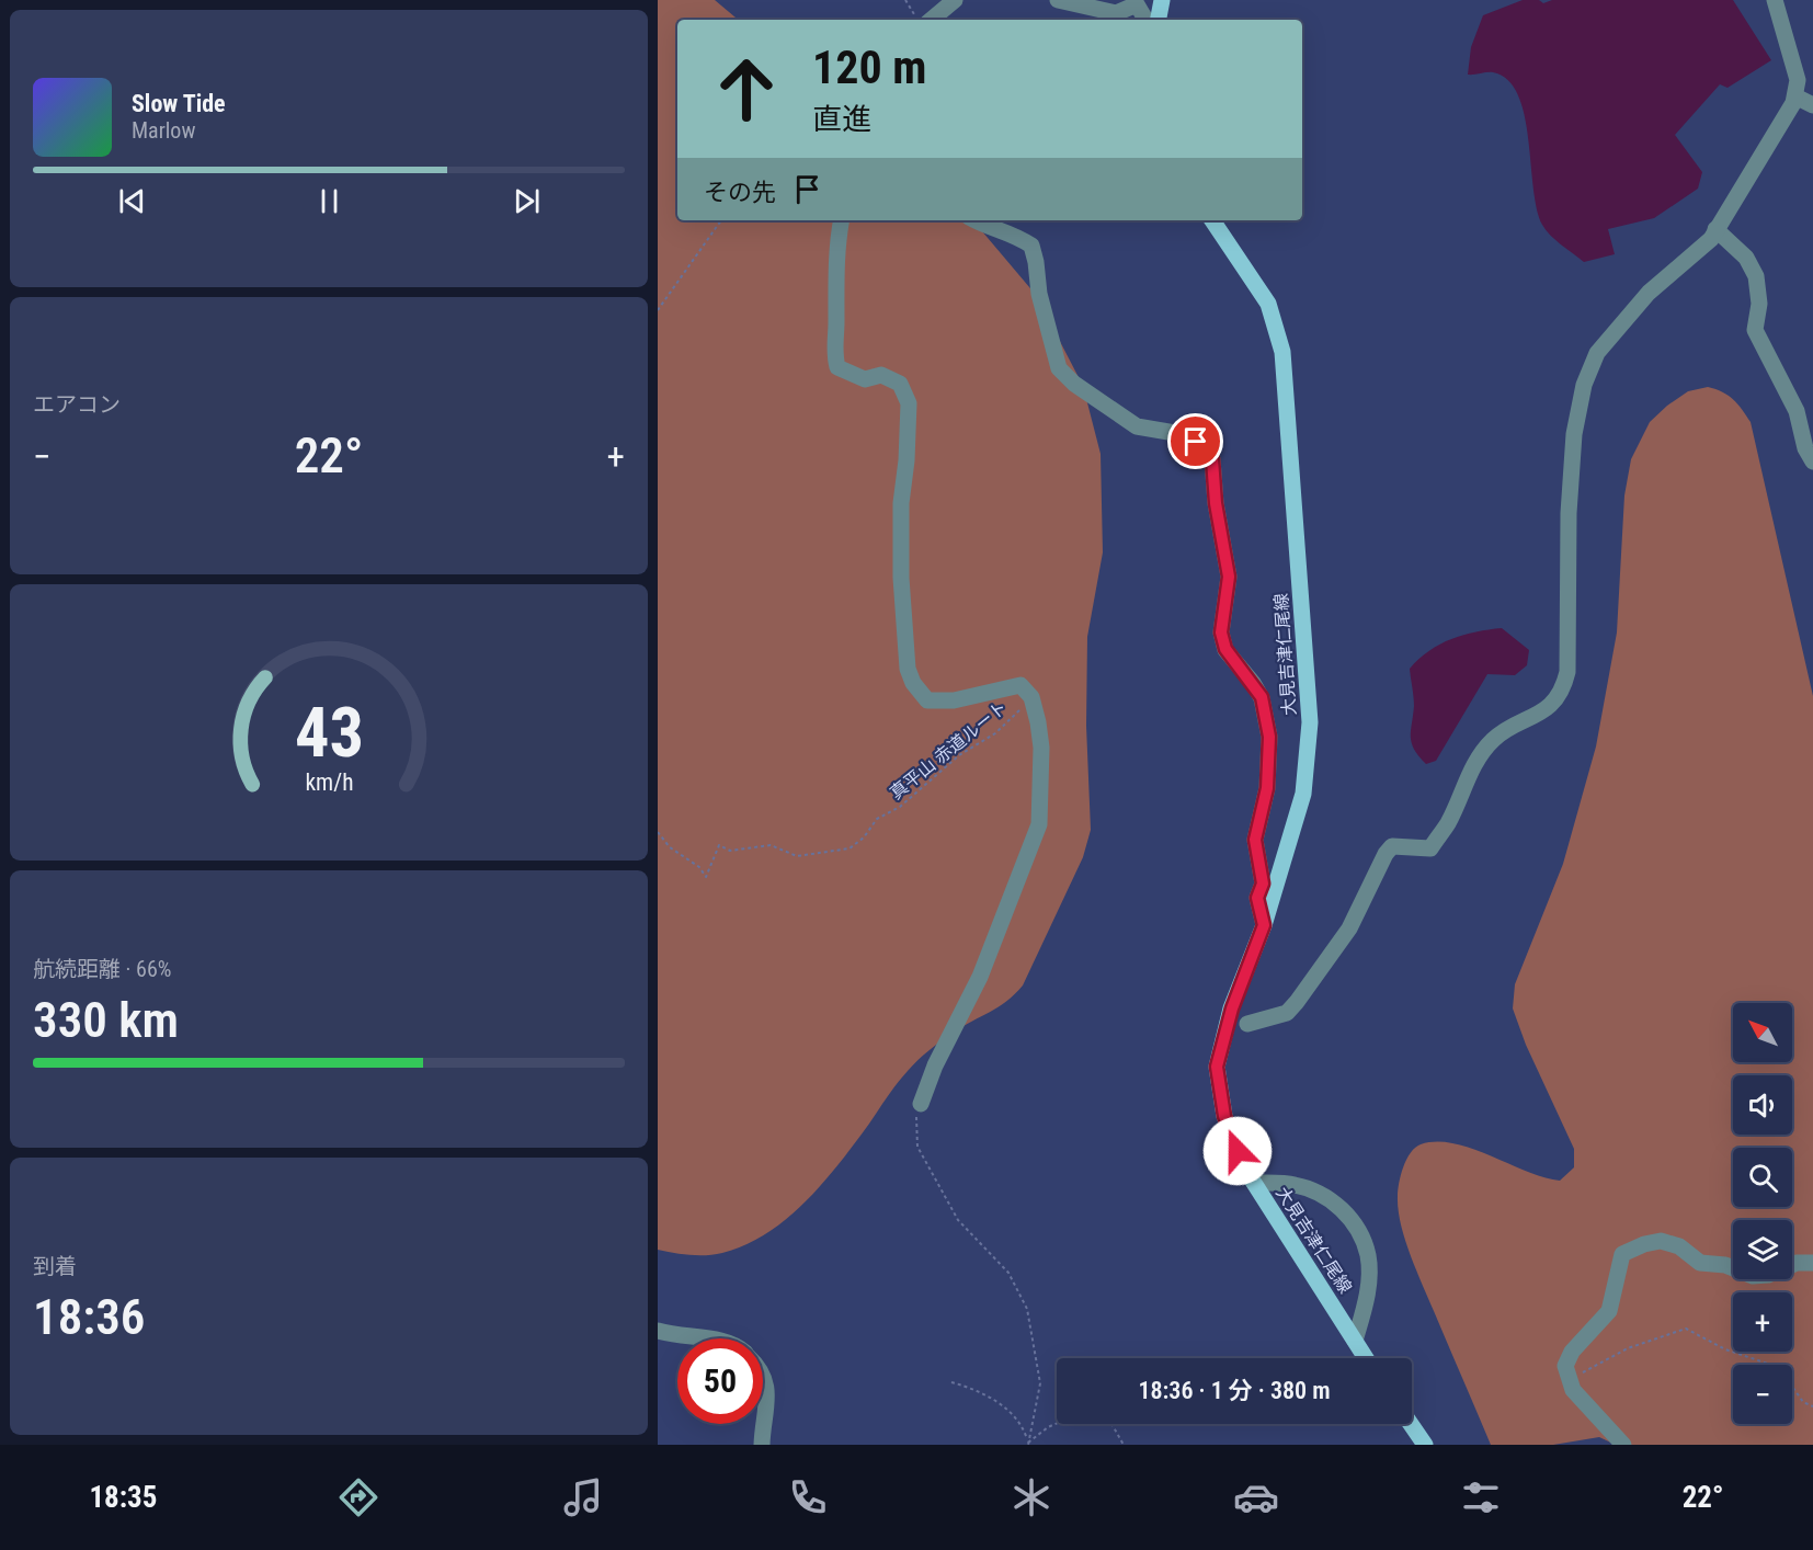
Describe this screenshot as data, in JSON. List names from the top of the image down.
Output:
{
  "streets": {
    "main road": ["大見吉津仁尾線"],
    "path": ["真平山 赤道ルート"]
  },
  "north": "top left",
  "page": {
    "turn": ["120 m", "直進"],
    "song": ["Slow Tide", "Marlow"],
    "then": "その先",
    "tile": [
      "エアコン",
      ["航続距離 · 66%", "330 km"],
      ["到着", "18:36"]
    ],
    "heat": ["−", "22°", "+"],
    "map_buttons": ["+", "−"],
    "limit": "50",
    "trip": "18:36 · 1 分 · 380 m",
    "tabs": ["18:35", "22°"],
    "gauge": ["43", "km/h"]
  }
}
